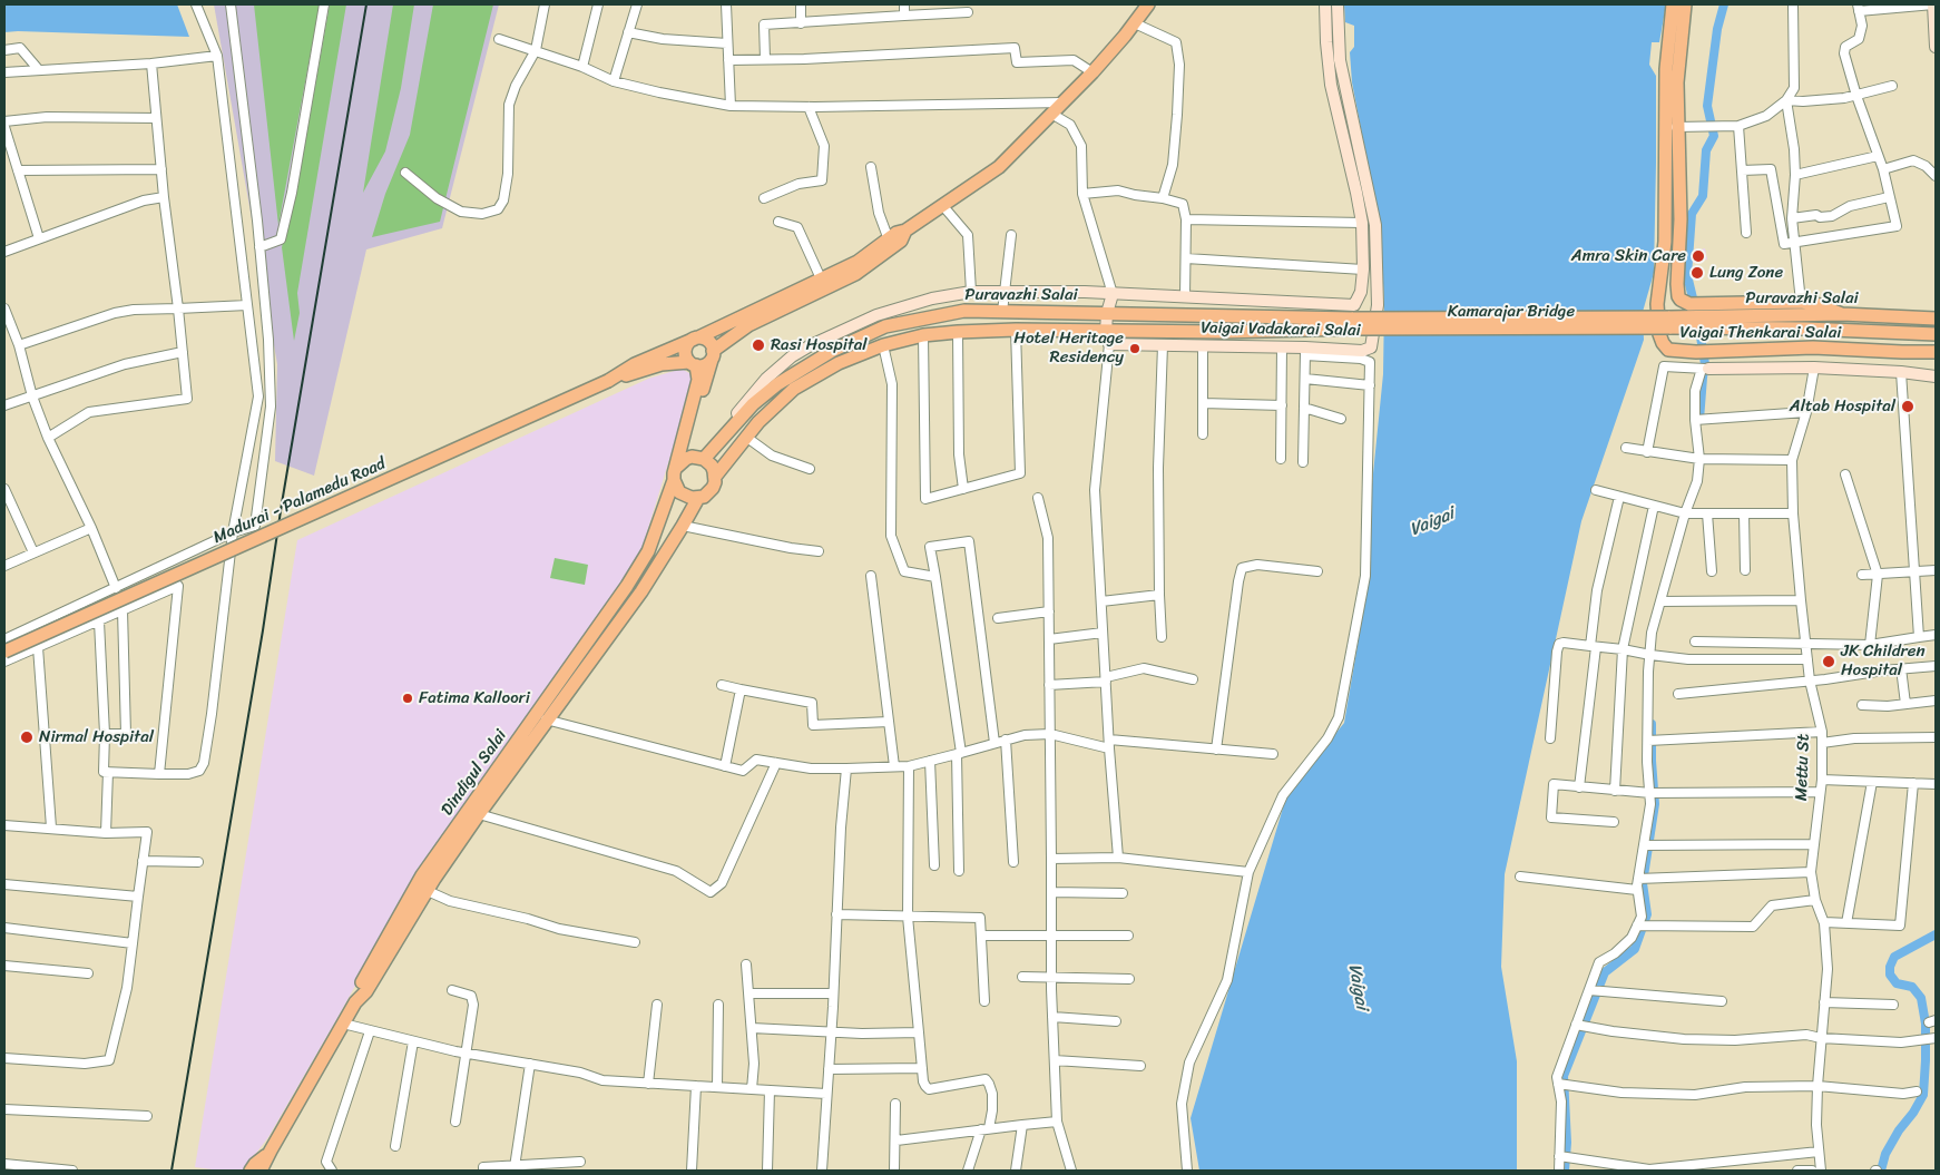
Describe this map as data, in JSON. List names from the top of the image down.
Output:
{
  "streets": {
    "main road": [
      "Puravazhi Salai",
      "Kamarajar Bridge",
      "Vaigai Vadakarai Salai",
      "Vaigai Thenkarai Salai",
      "Madurai - Palamedu Road",
      "Dindigul Salai"
    ],
    "street": ["Mettu St"]
  },
  "crossings": [
    ["Puravazhi Salai", "Kamarajar Bridge"],
    ["Puravazhi Salai", "Vaigai Vadakarai Salai"],
    ["Puravazhi Salai", "Vaigai Thenkarai Salai"],
    ["Puravazhi Salai", "Dindigul Salai"],
    ["Madurai - Palamedu Road", "Dindigul Salai"]
  ],
  "water": ["Vaigai"],
  "places": [
    "Amra Skin Care",
    "Lung Zone",
    "Rasi Hospital",
    "Hotel Heritage Residency",
    "Altab Hospital",
    "JK Children Hospital",
    "Fatima Kalloori",
    "Nirmal Hospital"
  ]
}
